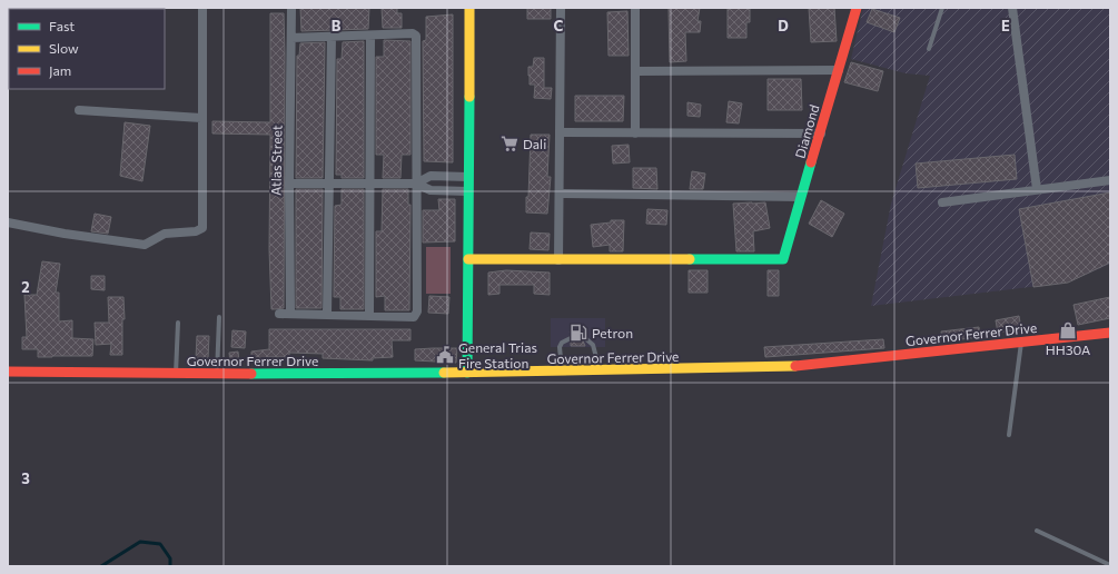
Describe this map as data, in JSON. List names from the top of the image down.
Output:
{
  "streets": {
    "main road": ["Diamond", "Governor Ferrer Drive"],
    "street": ["Atlas Street"]
  },
  "places": {
    "supermarket": ["Dali"],
    "shop": ["HH30A"],
    "fuel station": ["Petron"],
    "public building": ["General Trias Fire Station"]
  },
  "legend": ["Fast", "Slow", "Jam"],
  "grid": {
    "columns": [
      "B",
      "C",
      "D",
      "E"
    ],
    "rows": ["2", "3"]
  }
}
